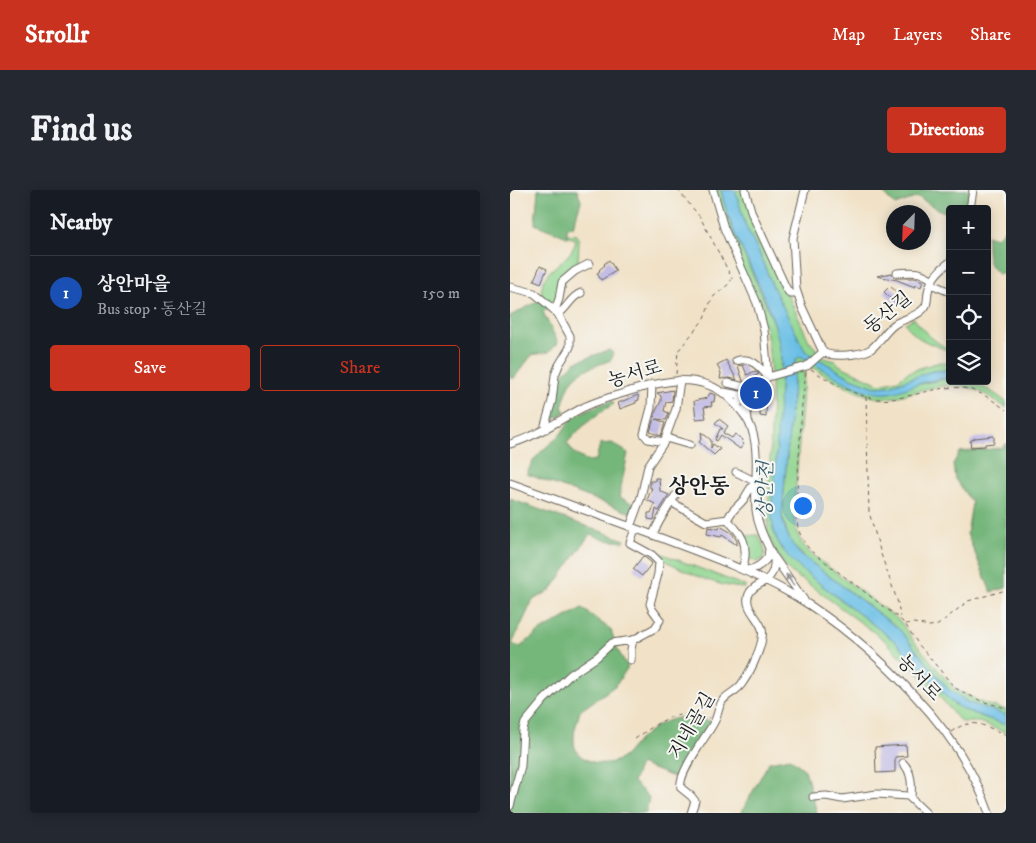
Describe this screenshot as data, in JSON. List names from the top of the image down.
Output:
{
  "streets": {
    "street": ["동산길", "농서로", "지네골길"]
  },
  "crossings": [
    ["농서로", "지네골길"]
  ],
  "districts": ["상안동"],
  "water": ["상안천"],
  "north": "bottom left",
  "page": {
    "header": "Strollr",
    "nav": ["Map", "Layers", "Share"],
    "buttons": [
      "Directions",
      ["Save", "Share"]
    ],
    "title": "Find us",
    "heading": "Nearby",
    "map_buttons": ["+", "−"],
    "list": [
      {
        "mark": "1",
        "name": "상안마을",
        "note": "Bus stop · 동산길",
        "value": "150 m"
      }
    ],
    "pins": "1"
  }
}
